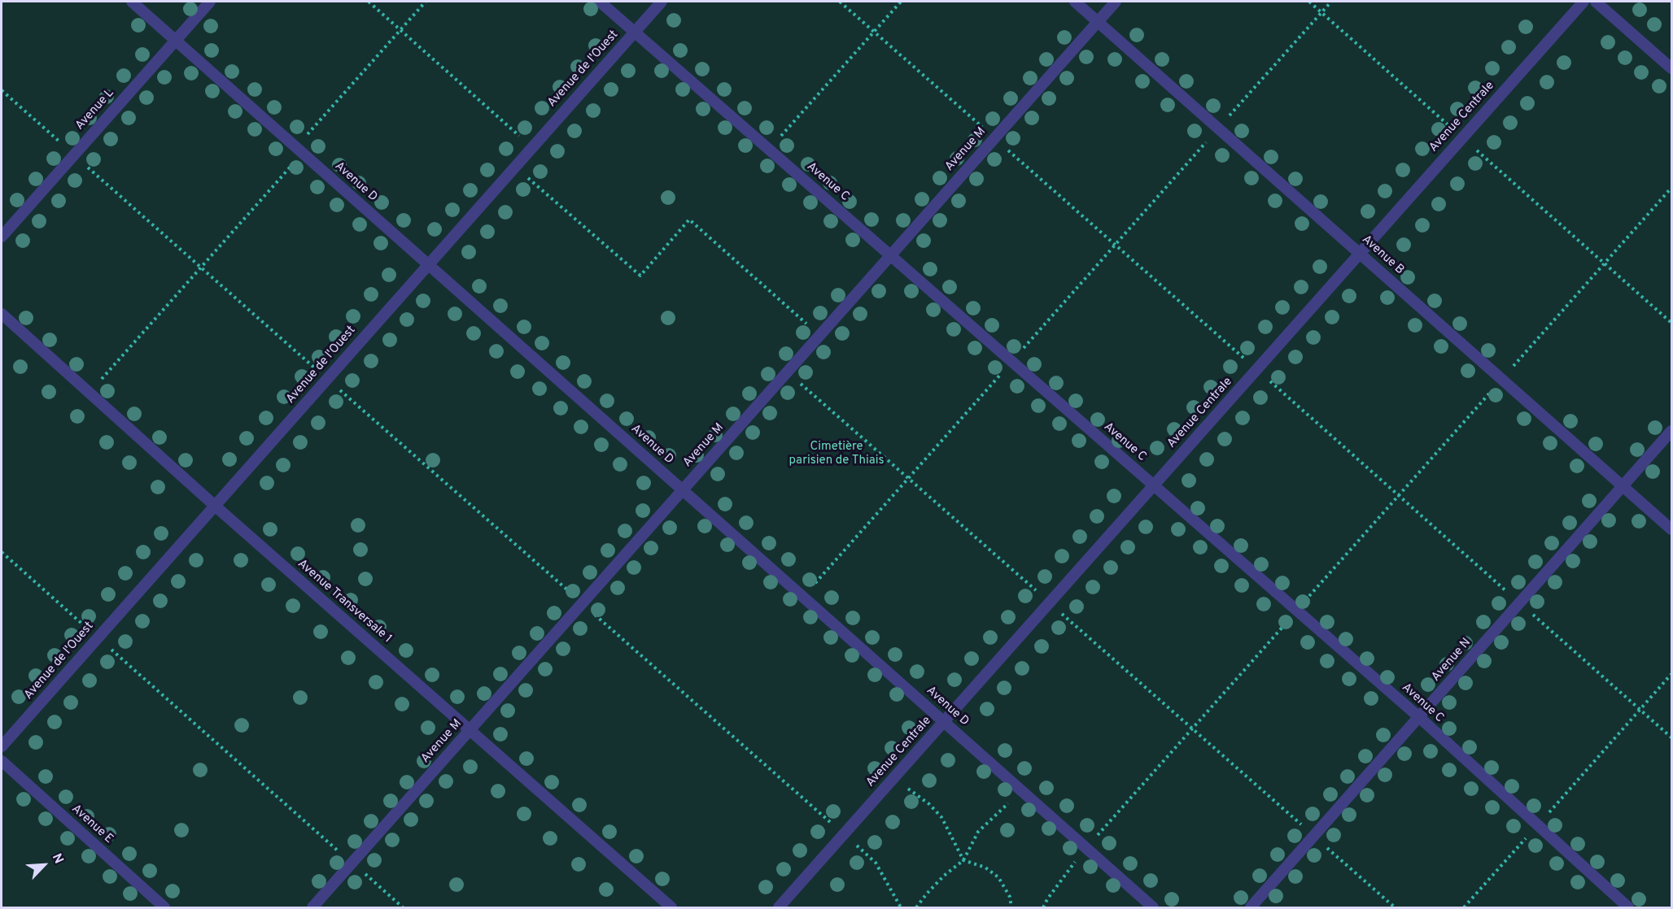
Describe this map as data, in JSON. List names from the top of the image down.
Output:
{
  "streets": {
    "lane": [
      "Avenue de l'Ouest",
      "Avenue L",
      "Avenue Centrale",
      "Avenue M",
      "Avenue D",
      "Avenue C",
      "Avenue B",
      "Avenue Transversale 1",
      "Avenue N",
      "Avenue E"
    ]
  },
  "crossings": [
    ["Avenue de l'Ouest", "Avenue D"],
    ["Avenue de l'Ouest", "Avenue C"],
    ["Avenue de l'Ouest", "Avenue Transversale 1"],
    ["Avenue L", "Avenue D"],
    ["Avenue Centrale", "Avenue D"],
    ["Avenue Centrale", "Avenue C"],
    ["Avenue Centrale", "Avenue B"],
    ["Avenue M", "Avenue D"],
    ["Avenue M", "Avenue C"],
    ["Avenue M", "Avenue B"],
    ["Avenue M", "Avenue Transversale 1"],
    ["Avenue C", "Avenue N"],
    ["Avenue B", "Avenue N"]
  ],
  "parks": ["Cimetière parisien de Thiais"],
  "north": "top right"
}
